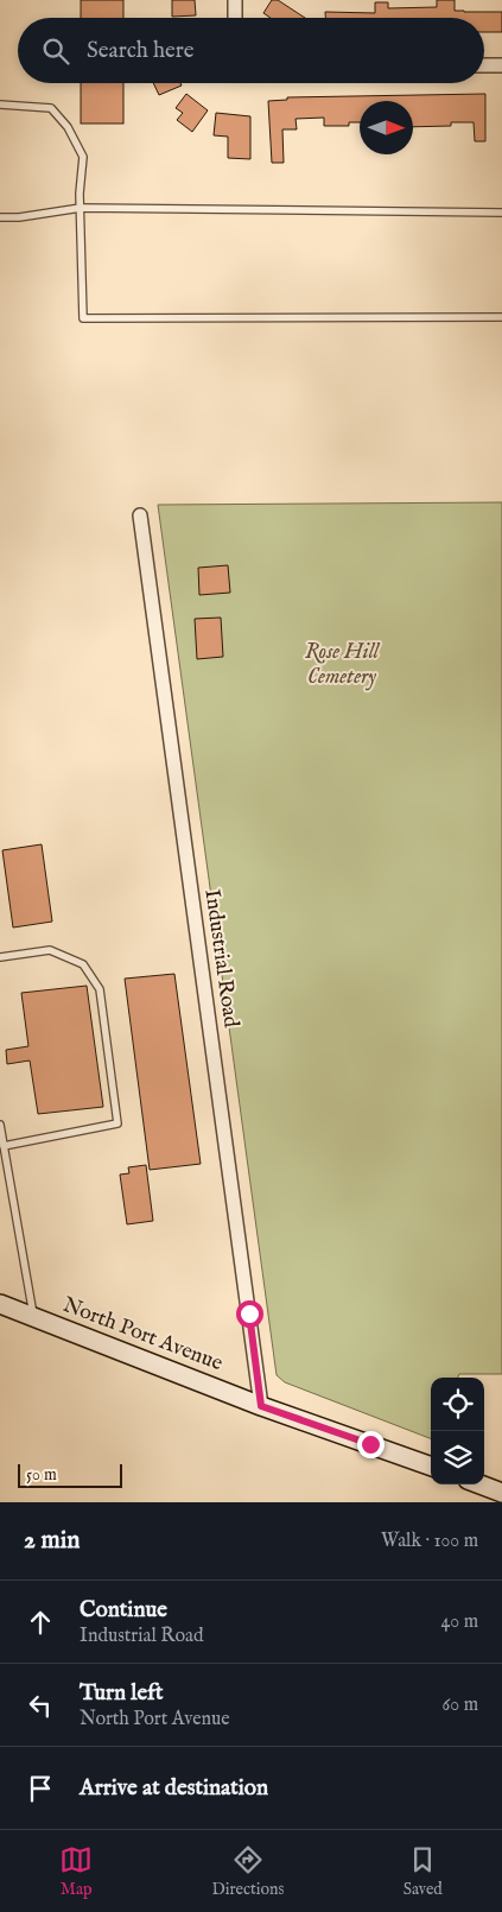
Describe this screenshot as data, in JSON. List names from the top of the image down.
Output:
{
  "streets": {
    "main road": ["North Port Avenue"],
    "street": ["Industrial Road"]
  },
  "crossings": [
    ["Industrial Road", "North Port Avenue"]
  ],
  "parks": ["Rose Hill Cemetery"],
  "scale_bar": "50 m",
  "north": "right",
  "page": {
    "search": "Search here",
    "scale": "50 m",
    "heading": ["2 min", "Walk · 100 m"],
    "list": [
      ["Continue", "Industrial Road", "40 m"],
      ["Turn left", "North Port Avenue", "60 m"],
      "Arrive at destination"
    ],
    "nav": ["Map", "Directions", "Saved"]
  }
}
